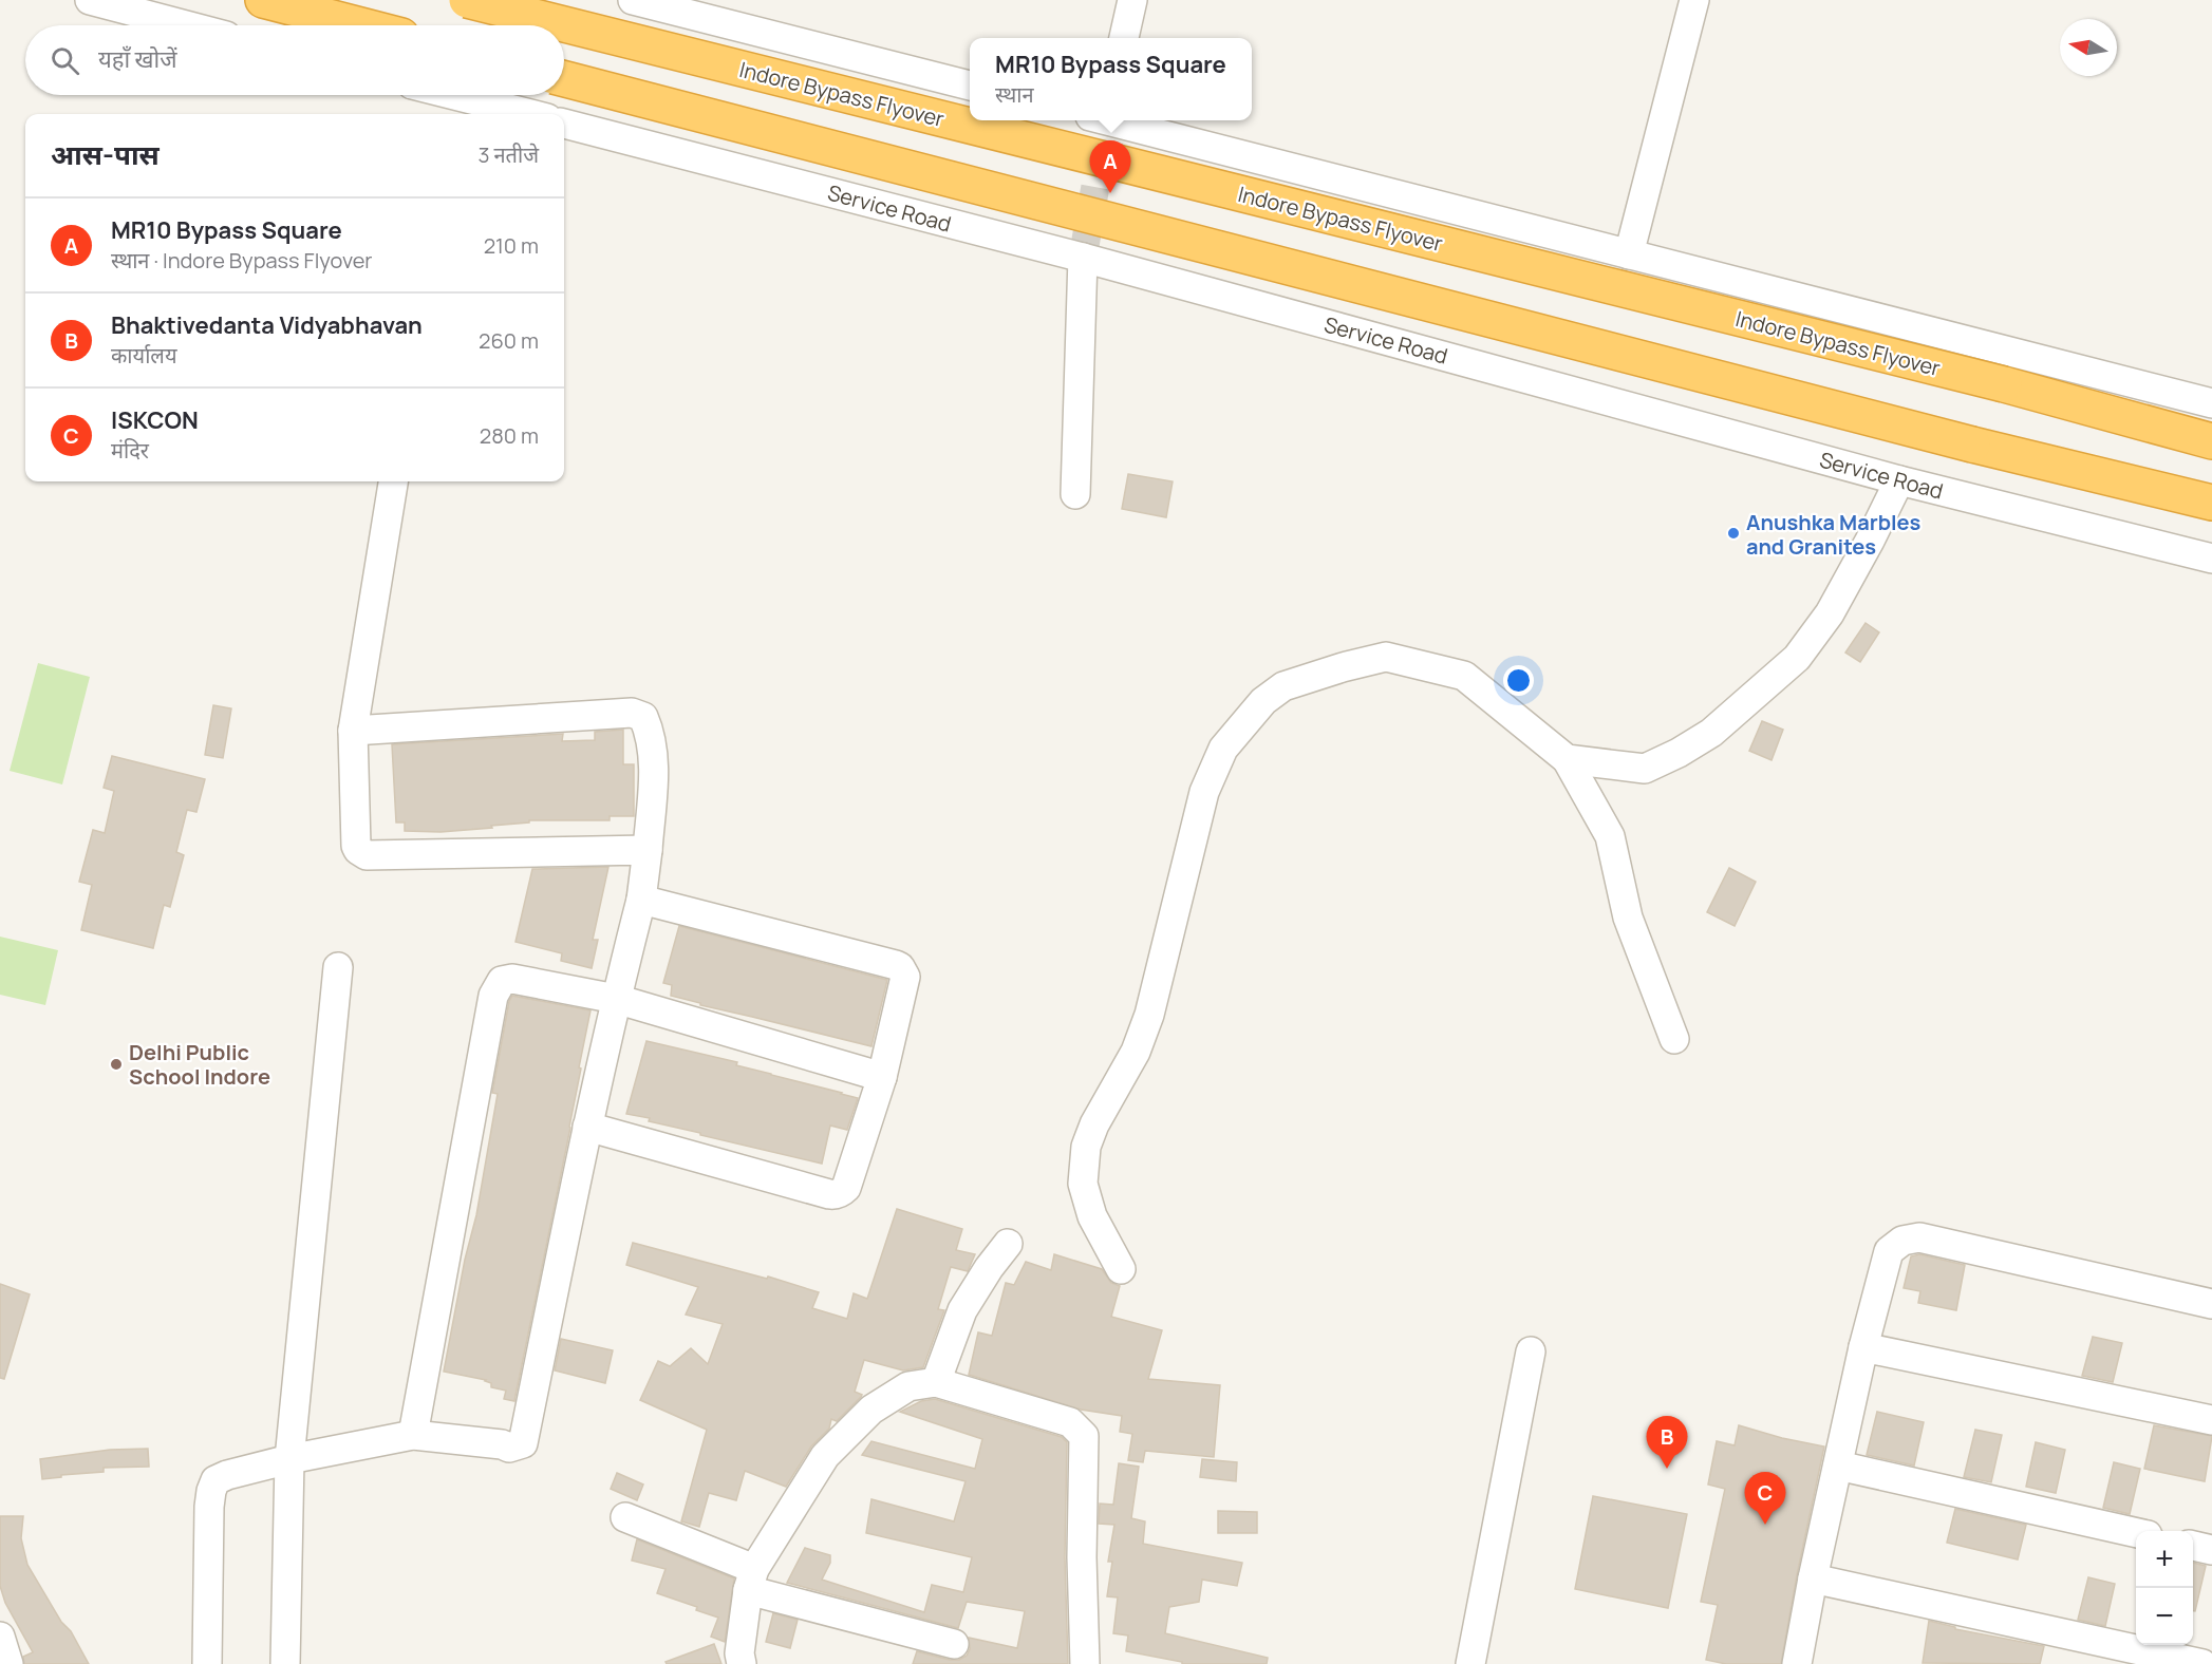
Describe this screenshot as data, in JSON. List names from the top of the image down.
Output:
{
  "streets": {
    "highway": ["Indore Bypass Flyover"],
    "street": ["Service Road"]
  },
  "places": ["Anushka Marbles and Granites", "Delhi Public School Indore"],
  "north": "left",
  "page": {
    "search": "यहाँ खोजें",
    "popup": ["MR10 Bypass Square", "स्थान"],
    "heading": ["आस-पास", "3 नतीजे"],
    "pins": ["A", "B", "C"],
    "list": [
      {
        "mark": "A",
        "name": "MR10 Bypass Square",
        "note": "स्थान · Indore Bypass Flyover",
        "value": "210 m"
      },
      {
        "mark": "B",
        "name": "Bhaktivedanta Vidyabhavan",
        "note": "कार्यालय",
        "value": "260 m"
      },
      {
        "mark": "C",
        "name": "ISKCON",
        "note": "मंदिर",
        "value": "280 m"
      }
    ],
    "map_buttons": ["+", "−"]
  }
}
